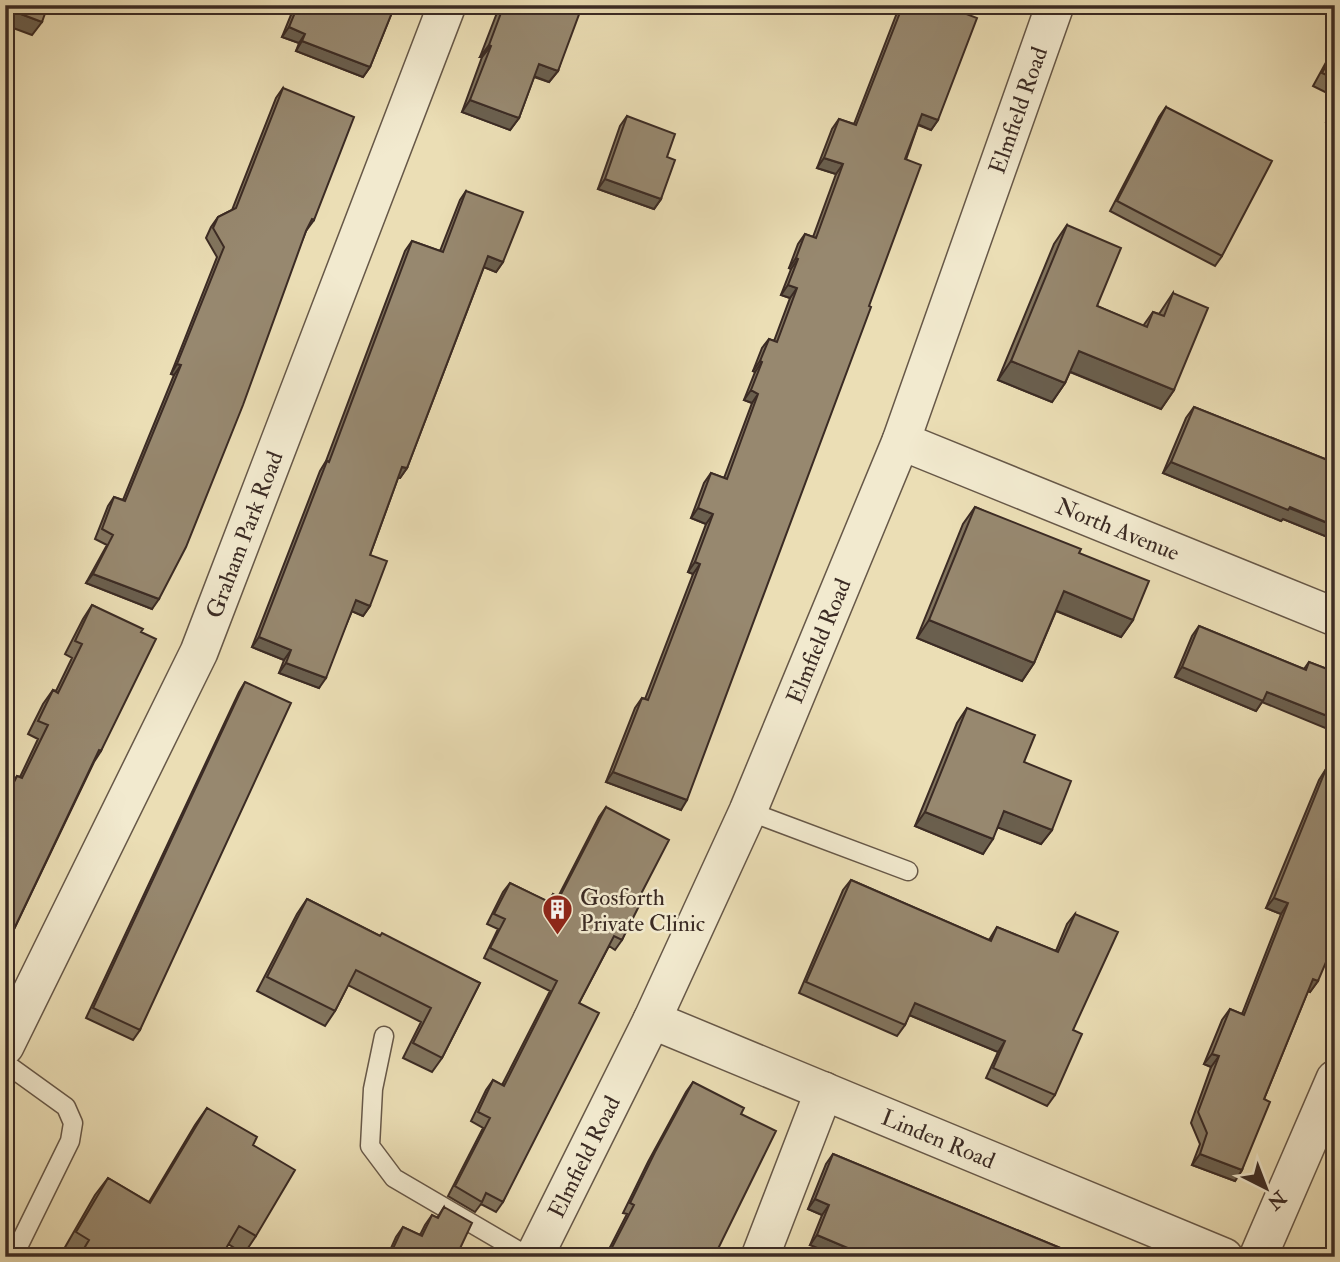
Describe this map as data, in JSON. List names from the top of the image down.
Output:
{
  "streets": {
    "street": [
      "Elmfield Road",
      "North Avenue",
      "Graham Park Road",
      "Linden Road"
    ]
  },
  "crossings": [
    ["Elmfield Road", "North Avenue"],
    ["Elmfield Road", "Linden Road"]
  ],
  "places": {
    "building": ["Gosforth Private Clinic"]
  },
  "north": "bottom right"
}
